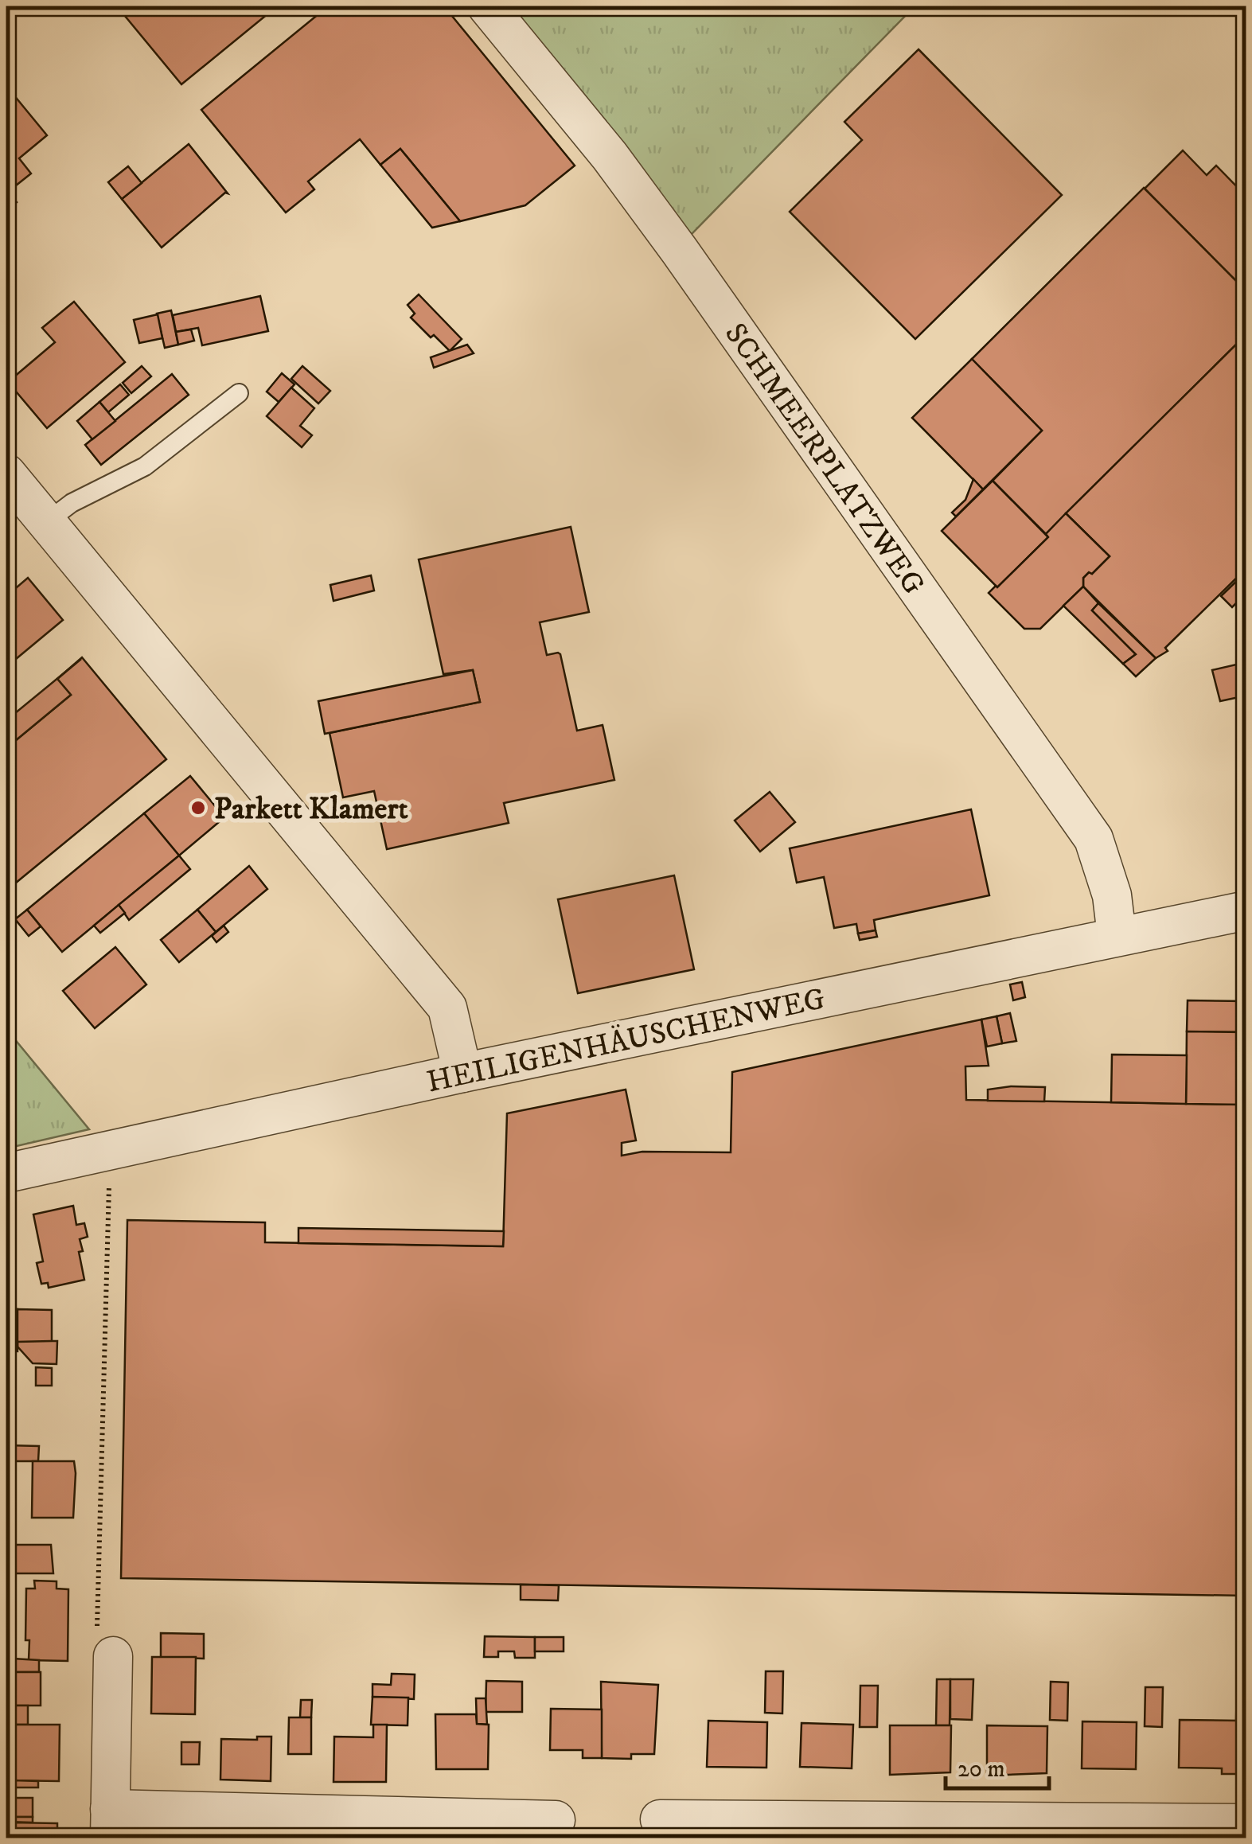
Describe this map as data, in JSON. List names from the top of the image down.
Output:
{
  "streets": {
    "street": ["SCHMEERPLATZWEG", "HEILIGENHÄUSCHENWEG"]
  },
  "crossings": [
    ["SCHMEERPLATZWEG", "HEILIGENHÄUSCHENWEG"]
  ],
  "places": ["Parkett Klamert"],
  "scale_bar": "20 m"
}
